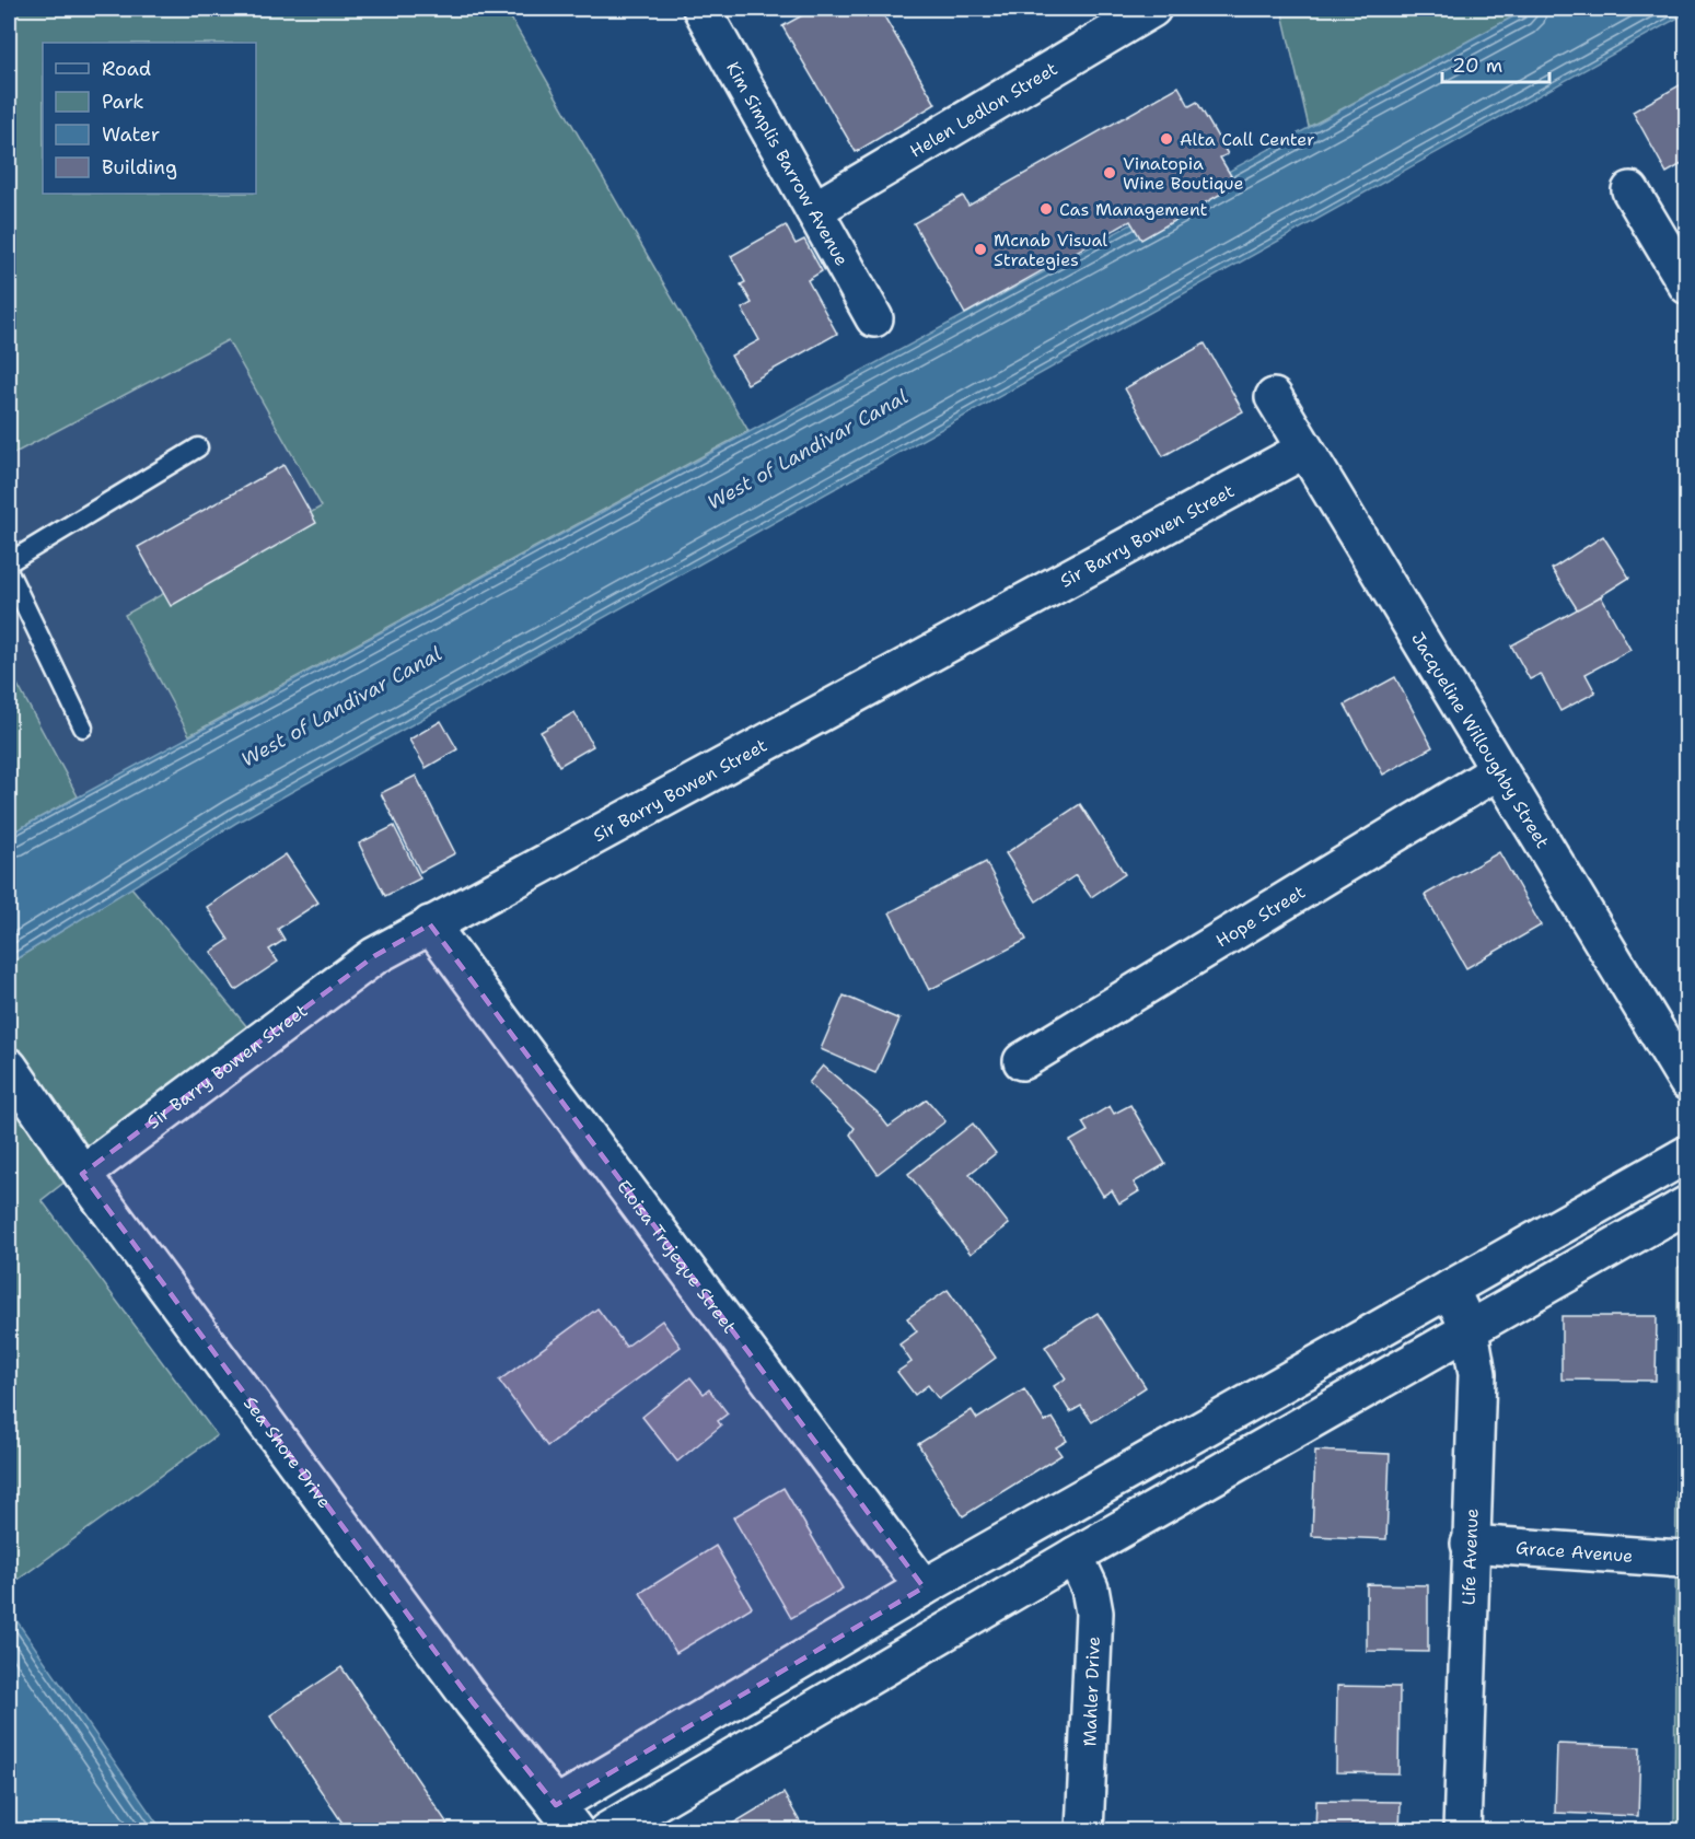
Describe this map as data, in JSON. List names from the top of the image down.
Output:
{
  "streets": {
    "street": [
      "Helen Ledlon Street",
      "Kim Simplis Barrow Avenue",
      "Sir Barry Bowen Street",
      "Jacqueline Willoughby Street",
      "Hope Street",
      "Eloisa Trujeque Street",
      "Sea Shore Drive",
      "Grace Avenue",
      "Life Avenue",
      "Mahler Drive"
    ]
  },
  "crossings": [
    ["Helen Ledlon Street", "Kim Simplis Barrow Avenue"],
    ["Sir Barry Bowen Street", "Jacqueline Willoughby Street"],
    ["Sir Barry Bowen Street", "Eloisa Trujeque Street"],
    ["Sir Barry Bowen Street", "Sea Shore Drive"],
    ["Jacqueline Willoughby Street", "Hope Street"],
    ["Grace Avenue", "Life Avenue"]
  ],
  "water": ["West of Landivar Canal"],
  "places": [
    "Alta Call Center",
    "Vinatopia Wine Boutique",
    "Cas Management",
    "Mcnab Visual Strategies"
  ],
  "legend": [
    "Road",
    "Park",
    "Water",
    "Building"
  ],
  "scale_bar": "20 m"
}
